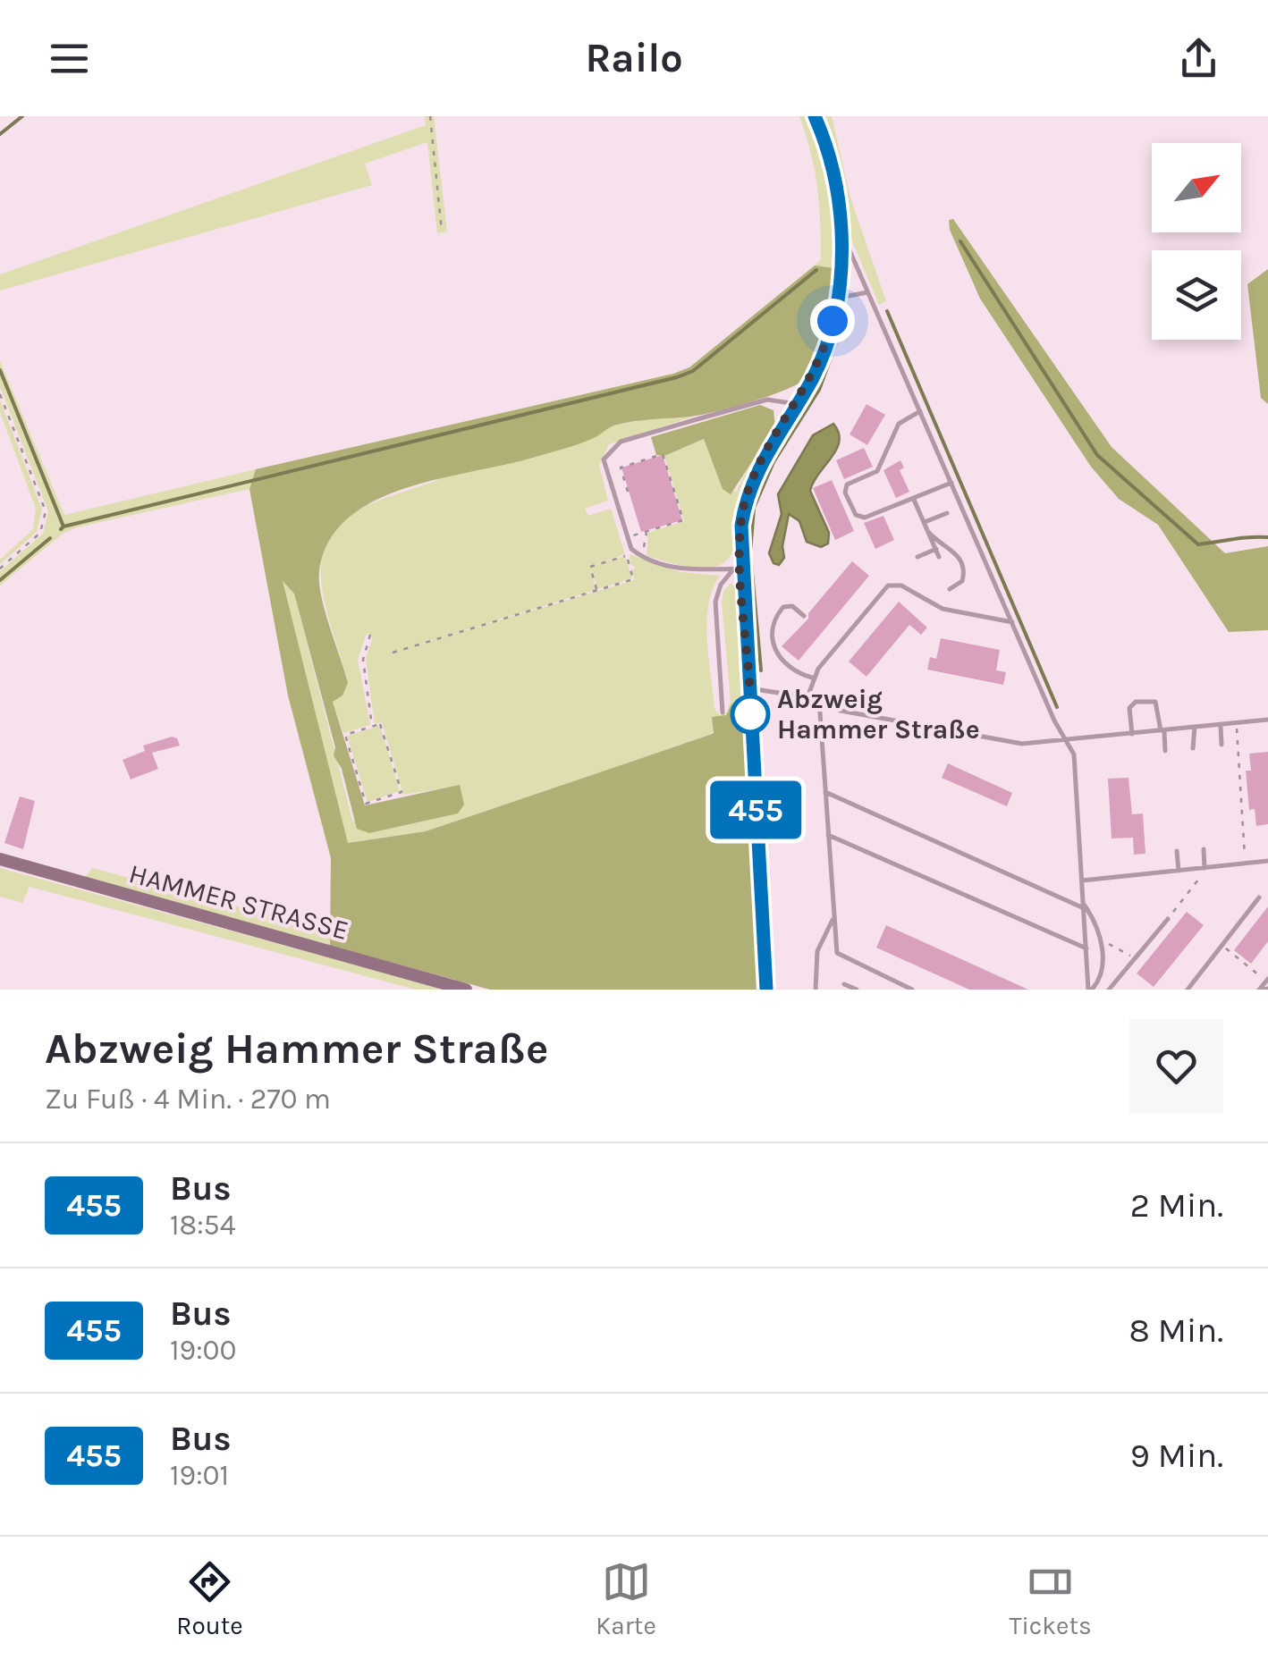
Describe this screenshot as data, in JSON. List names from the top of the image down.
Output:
{
  "streets": {
    "main road": ["HAMMER STRASSE"]
  },
  "places": ["Abzweig Hammer Straße"],
  "lines": ["bus line 455"],
  "north": "top right",
  "page": {
    "header": "Railo",
    "on_map": "455",
    "heading": ["Abzweig Hammer Straße", "Zu Fuß · 4 Min. · 270 m"],
    "list": [
      {
        "mark": "455",
        "name": "Bus",
        "note": "18:54",
        "value": "2 Min."
      },
      {
        "mark": "455",
        "name": "Bus",
        "note": "19:00",
        "value": "8 Min."
      },
      {
        "mark": "455",
        "name": "Bus",
        "note": "19:01",
        "value": "9 Min."
      }
    ],
    "tabs": ["Route", "Karte", "Tickets"]
  }
}
